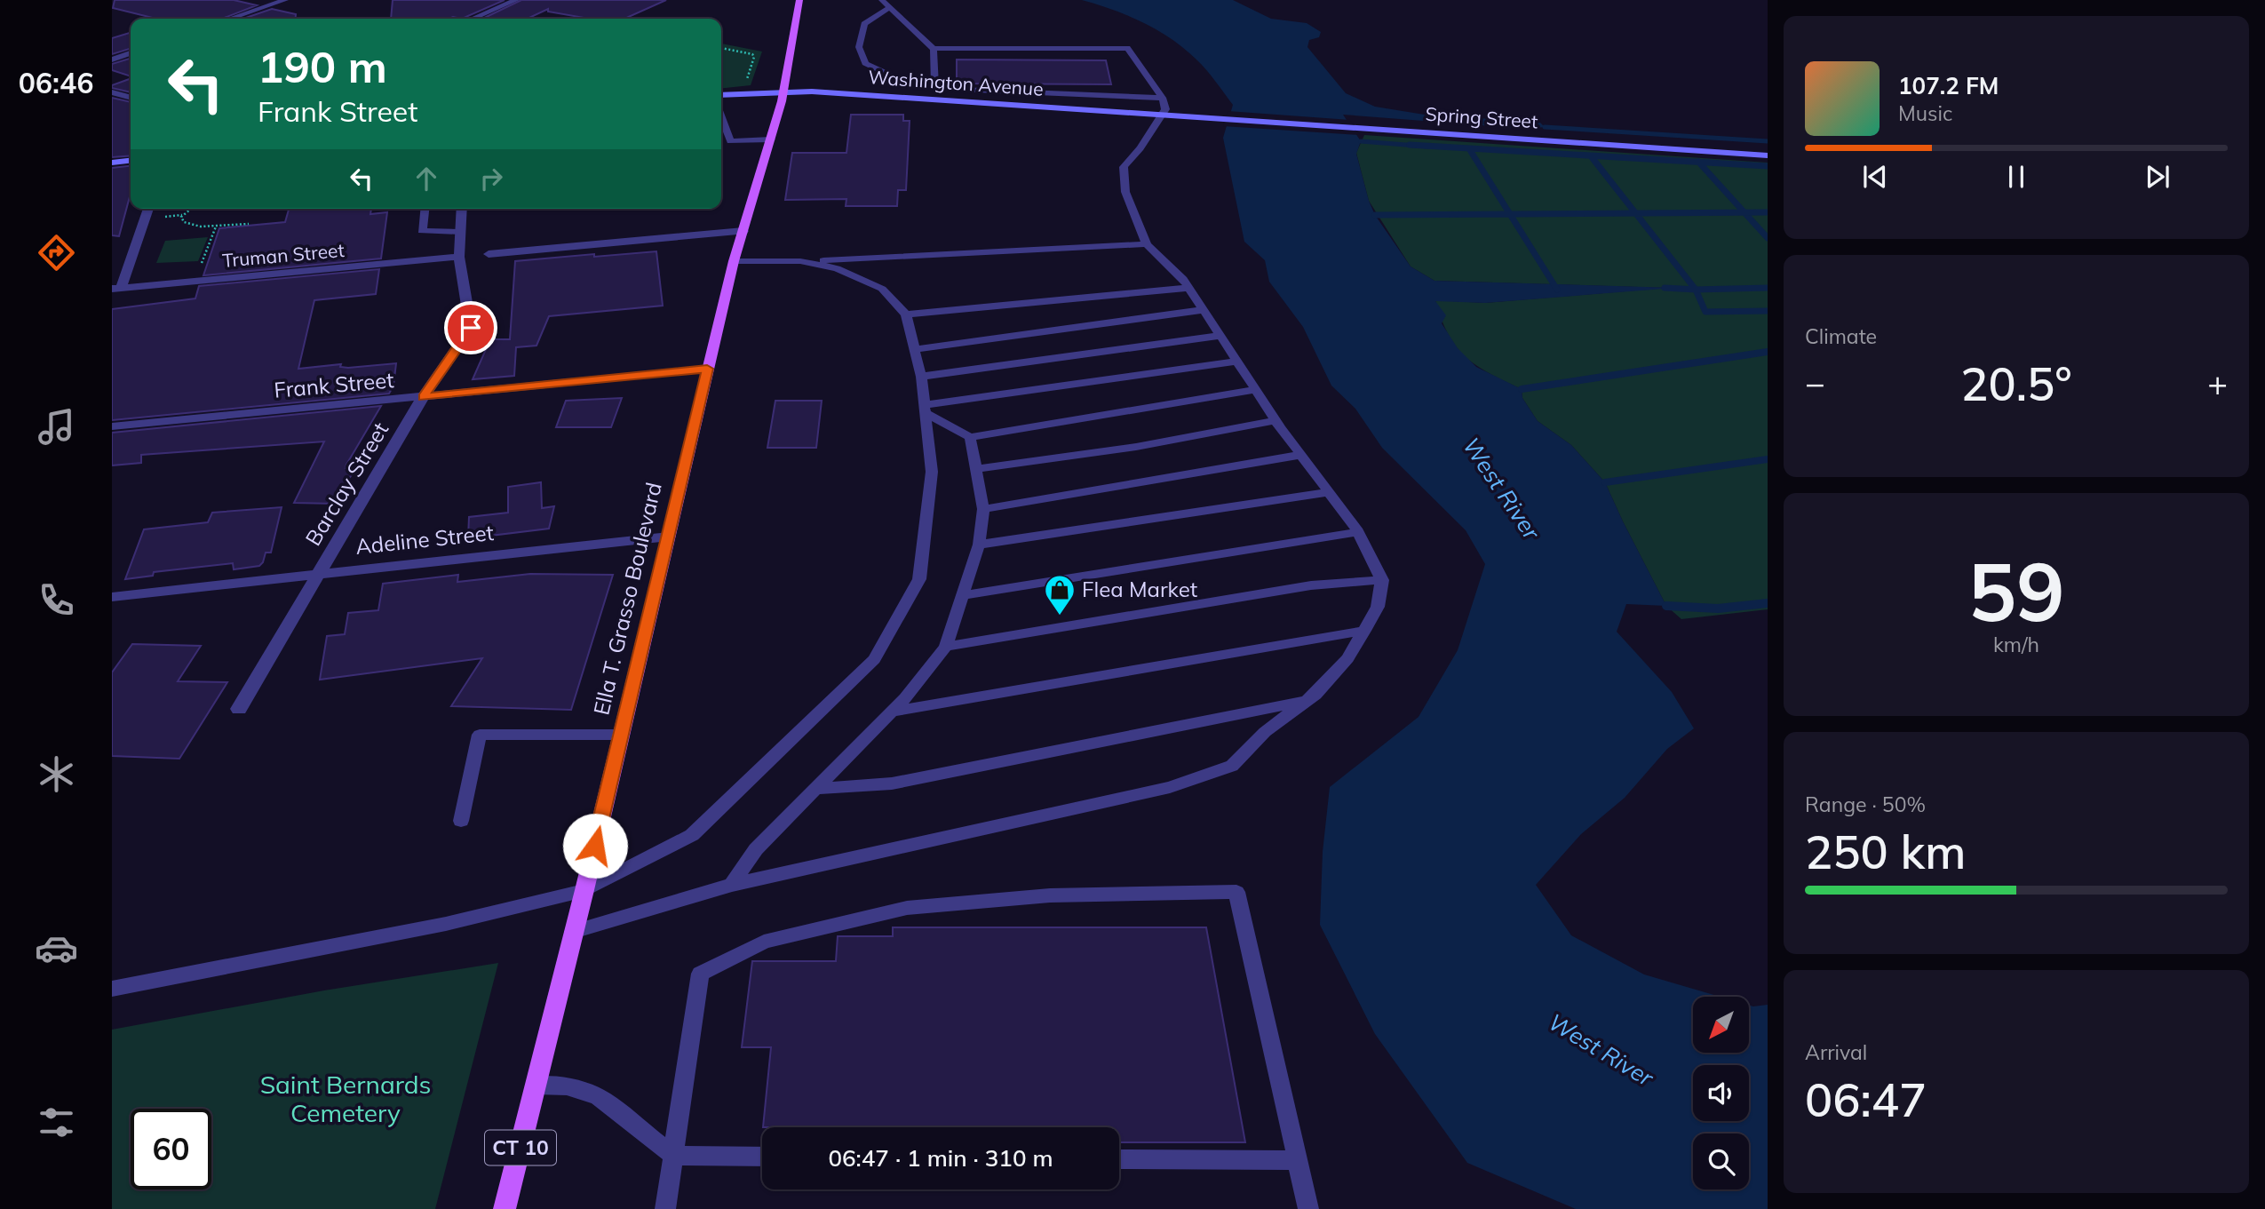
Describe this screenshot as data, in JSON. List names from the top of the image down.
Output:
{
  "streets": {
    "main road": [
      "Washington Avenue",
      "Spring Street",
      "Ella T. Grasso Boulevard",
      "CT 10"
    ],
    "street": [
      "Truman Street",
      "Frank Street",
      "Barclay Street",
      "Adeline Street"
    ]
  },
  "crossings": [
    ["Washington Avenue", "Spring Street"],
    ["Washington Avenue", "Ella T. Grasso Boulevard"],
    ["Truman Street", "Barclay Street"],
    ["Frank Street", "Barclay Street"],
    ["Frank Street", "Ella T. Grasso Boulevard"],
    ["Barclay Street", "Adeline Street"],
    ["Adeline Street", "Ella T. Grasso Boulevard"]
  ],
  "water": ["West River"],
  "parks": ["Saint Bernards Cemetery"],
  "places": {
    "shop": ["Flea Market"]
  },
  "north": "bottom left",
  "page": {
    "tabs": "06:46",
    "turn": ["190 m", "Frank Street"],
    "song": ["107.2 FM", "Music"],
    "tile": [
      "Climate",
      ["59", "km/h"],
      ["Range · 50%", "250 km"],
      ["Arrival", "06:47"]
    ],
    "heat": ["−", "20.5°", "+"],
    "limit": "60",
    "trip": "06:47 · 1 min · 310 m"
  }
}
